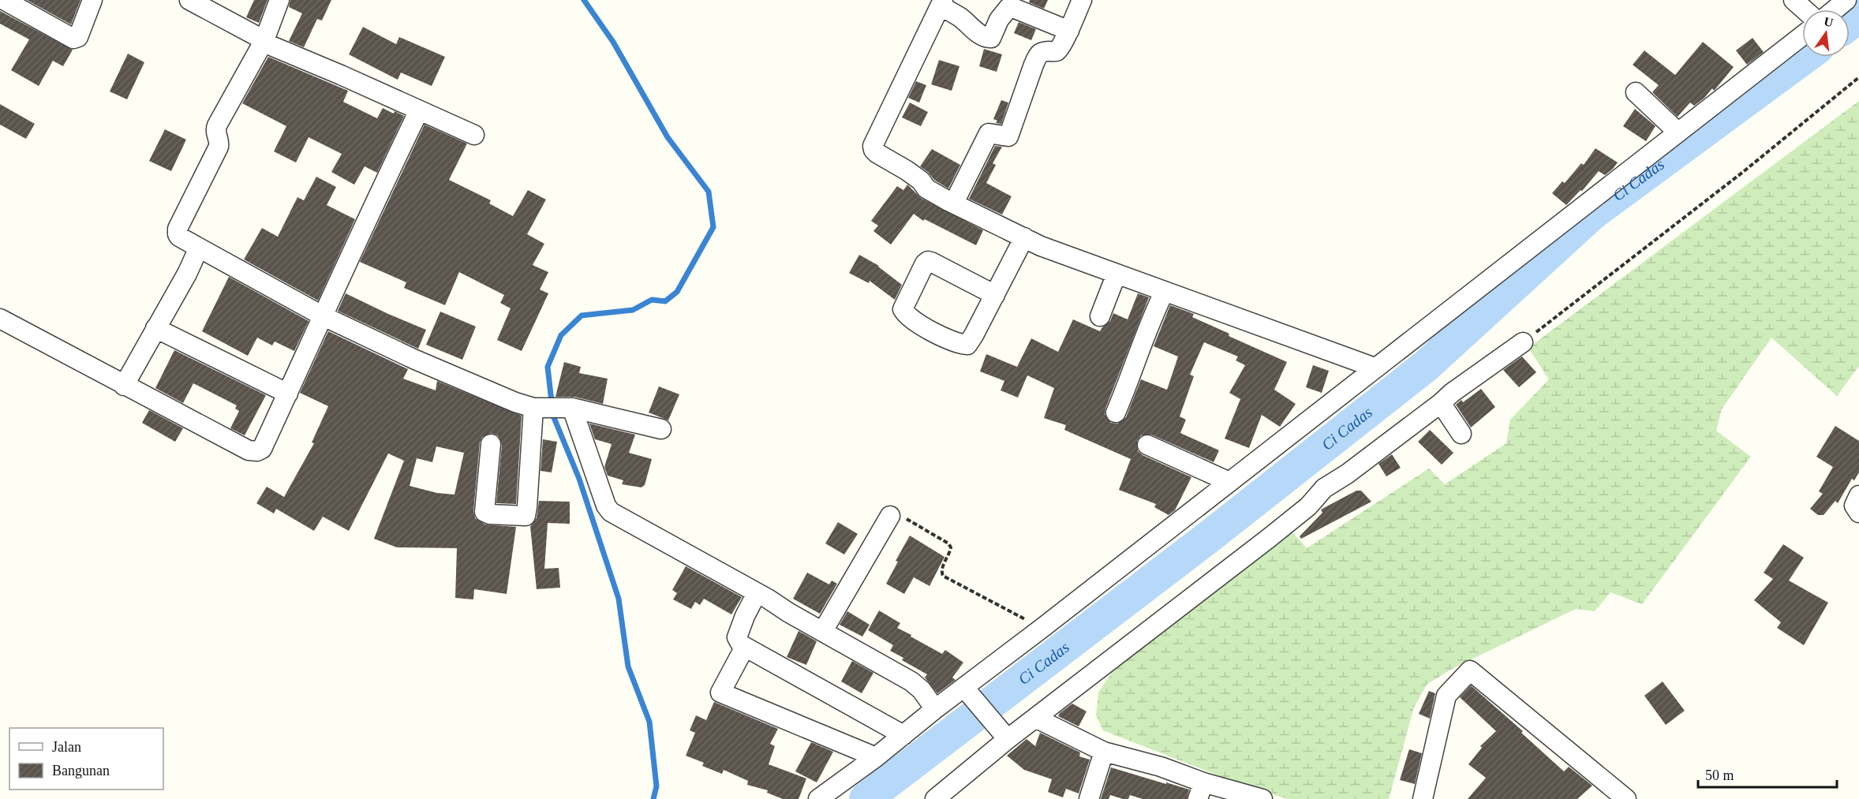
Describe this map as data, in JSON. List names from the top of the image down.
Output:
{
  "water": ["Ci Cadas"],
  "legend": ["Jalan", "Bangunan"],
  "scale_bar": "50 m",
  "north": "top"
}
